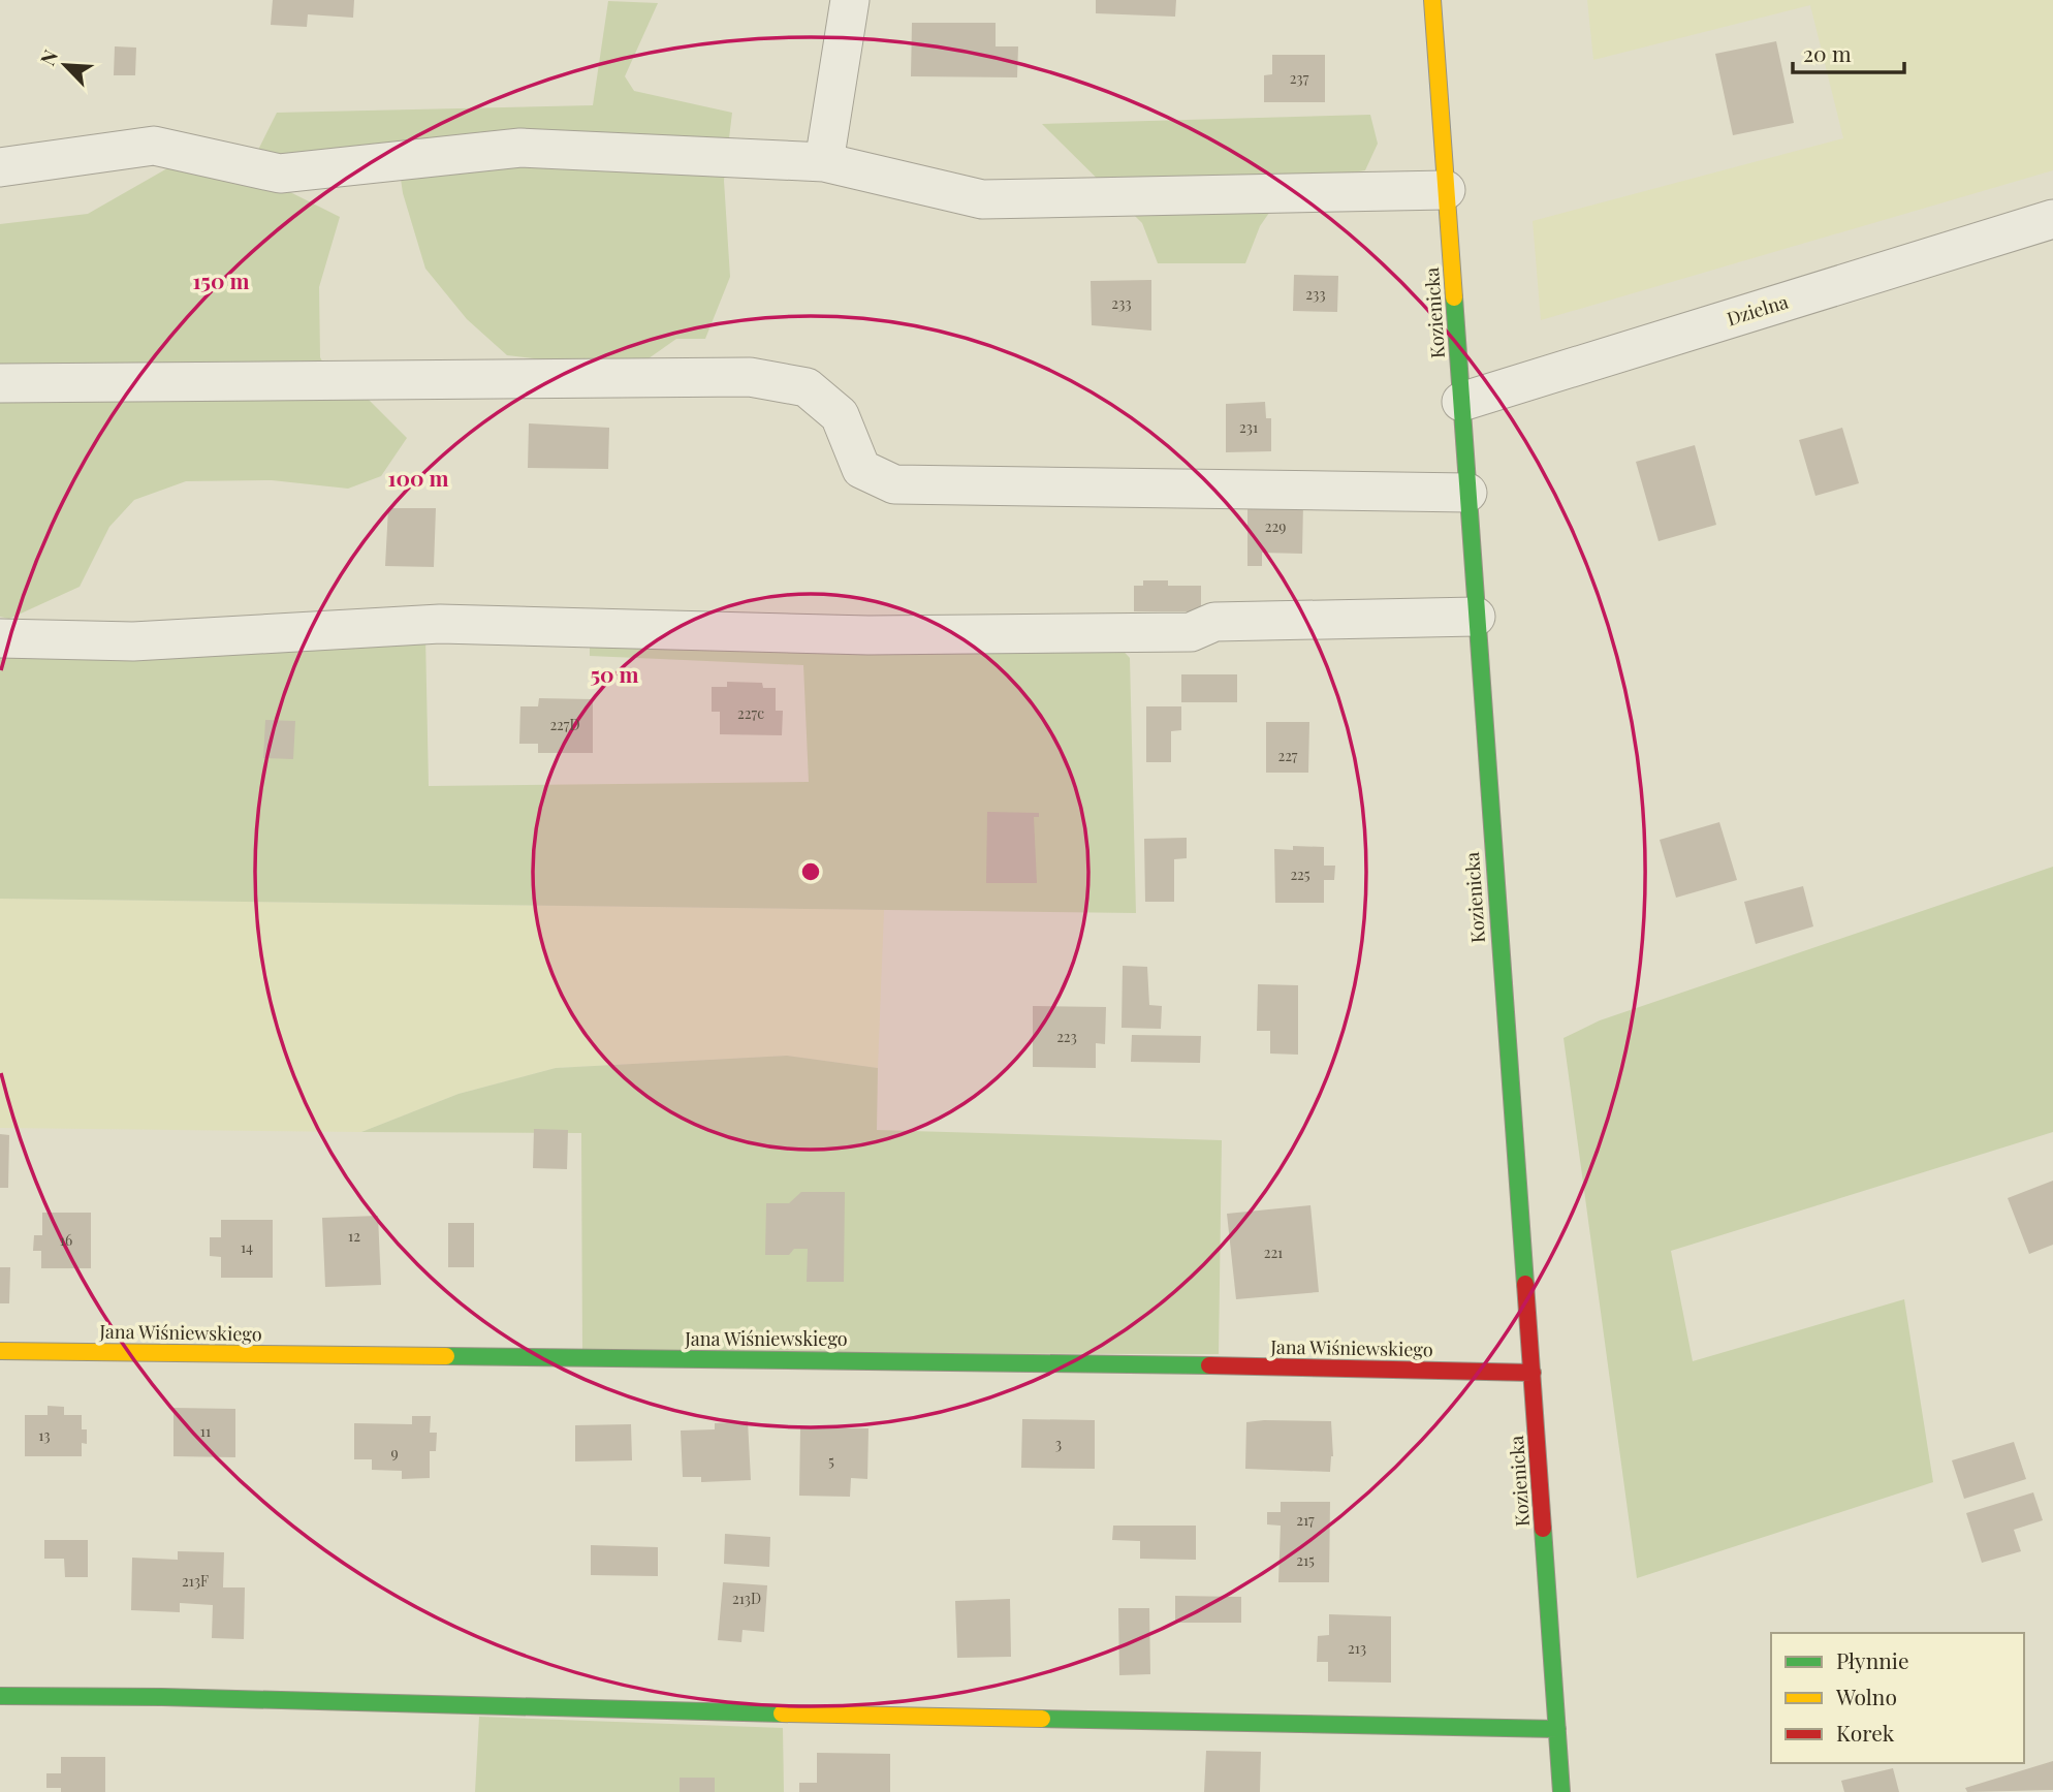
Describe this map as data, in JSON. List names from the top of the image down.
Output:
{
  "streets": {
    "street": ["Dzielna", "Kozienicka", "Jana Wiśniewskiego"]
  },
  "crossings": [
    ["Dzielna", "Kozienicka"],
    ["Kozienicka", "Jana Wiśniewskiego"]
  ],
  "house_numbers": [
    "237",
    "233",
    "233",
    "231",
    "229",
    "227c",
    "227D",
    "227",
    "225",
    "223",
    "12",
    "16",
    "14",
    "221",
    "11",
    "13",
    "3",
    "9",
    "5",
    "217",
    "215",
    "213F",
    "213D",
    "213"
  ],
  "legend": ["Płynnie", "Wolno", "Korek"],
  "scale_bar": "20 m",
  "north": "top left",
  "rings": ["150 m", "100 m", "50 m"]
}
